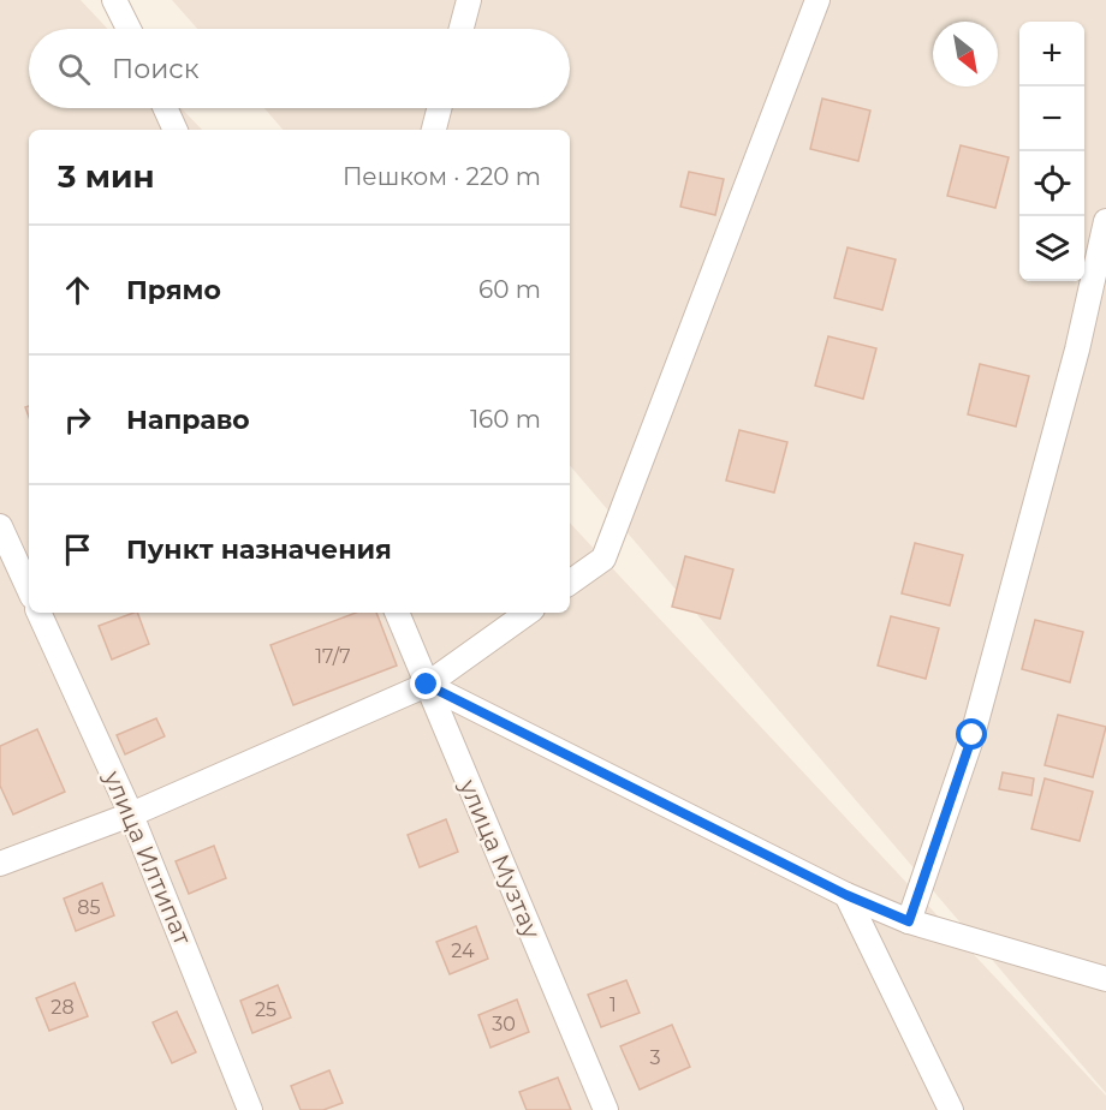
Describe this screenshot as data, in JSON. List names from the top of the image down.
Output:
{
  "streets": {
    "street": ["улица Илтипат", "улица Музтау"]
  },
  "house_numbers": [
    "17/7",
    "85",
    "24",
    "1",
    "28",
    "25",
    "30",
    "3"
  ],
  "north": "bottom right",
  "page": {
    "map_buttons": ["+", "−"],
    "search": "Поиск",
    "heading": ["3 мин", "Пешком · 220 m"],
    "list": [
      ["Прямо", "60 m"],
      ["Направо", "160 m"],
      "Пункт назначения"
    ]
  }
}
